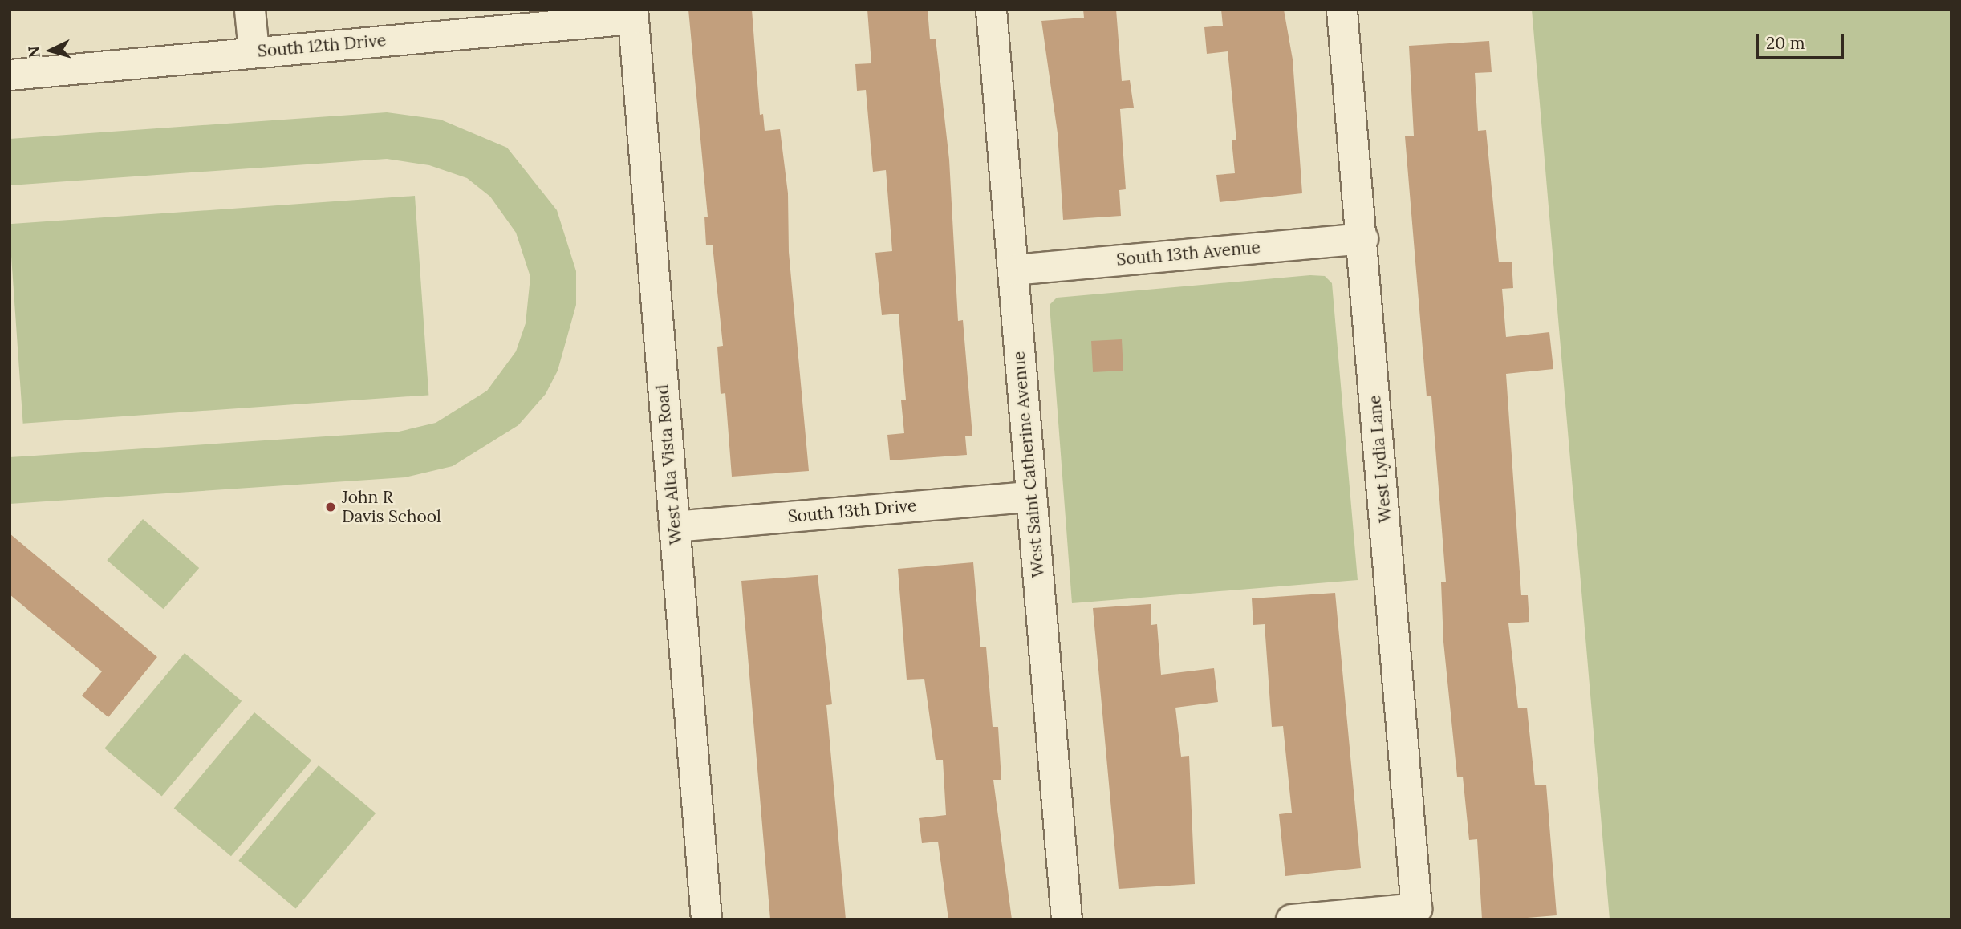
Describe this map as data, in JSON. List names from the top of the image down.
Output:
{
  "streets": {
    "street": [
      "South 12th Drive",
      "South 13th Avenue",
      "West Lydia Lane",
      "West Alta Vista Road",
      "West Saint Catherine Avenue",
      "South 13th Drive"
    ]
  },
  "crossings": [
    ["South 12th Drive", "West Alta Vista Road"],
    ["South 13th Avenue", "West Lydia Lane"],
    ["South 13th Avenue", "West Saint Catherine Avenue"],
    ["West Alta Vista Road", "South 13th Drive"],
    ["West Saint Catherine Avenue", "South 13th Drive"]
  ],
  "places": ["John R Davis School"],
  "scale_bar": "20 m",
  "north": "left"
}
